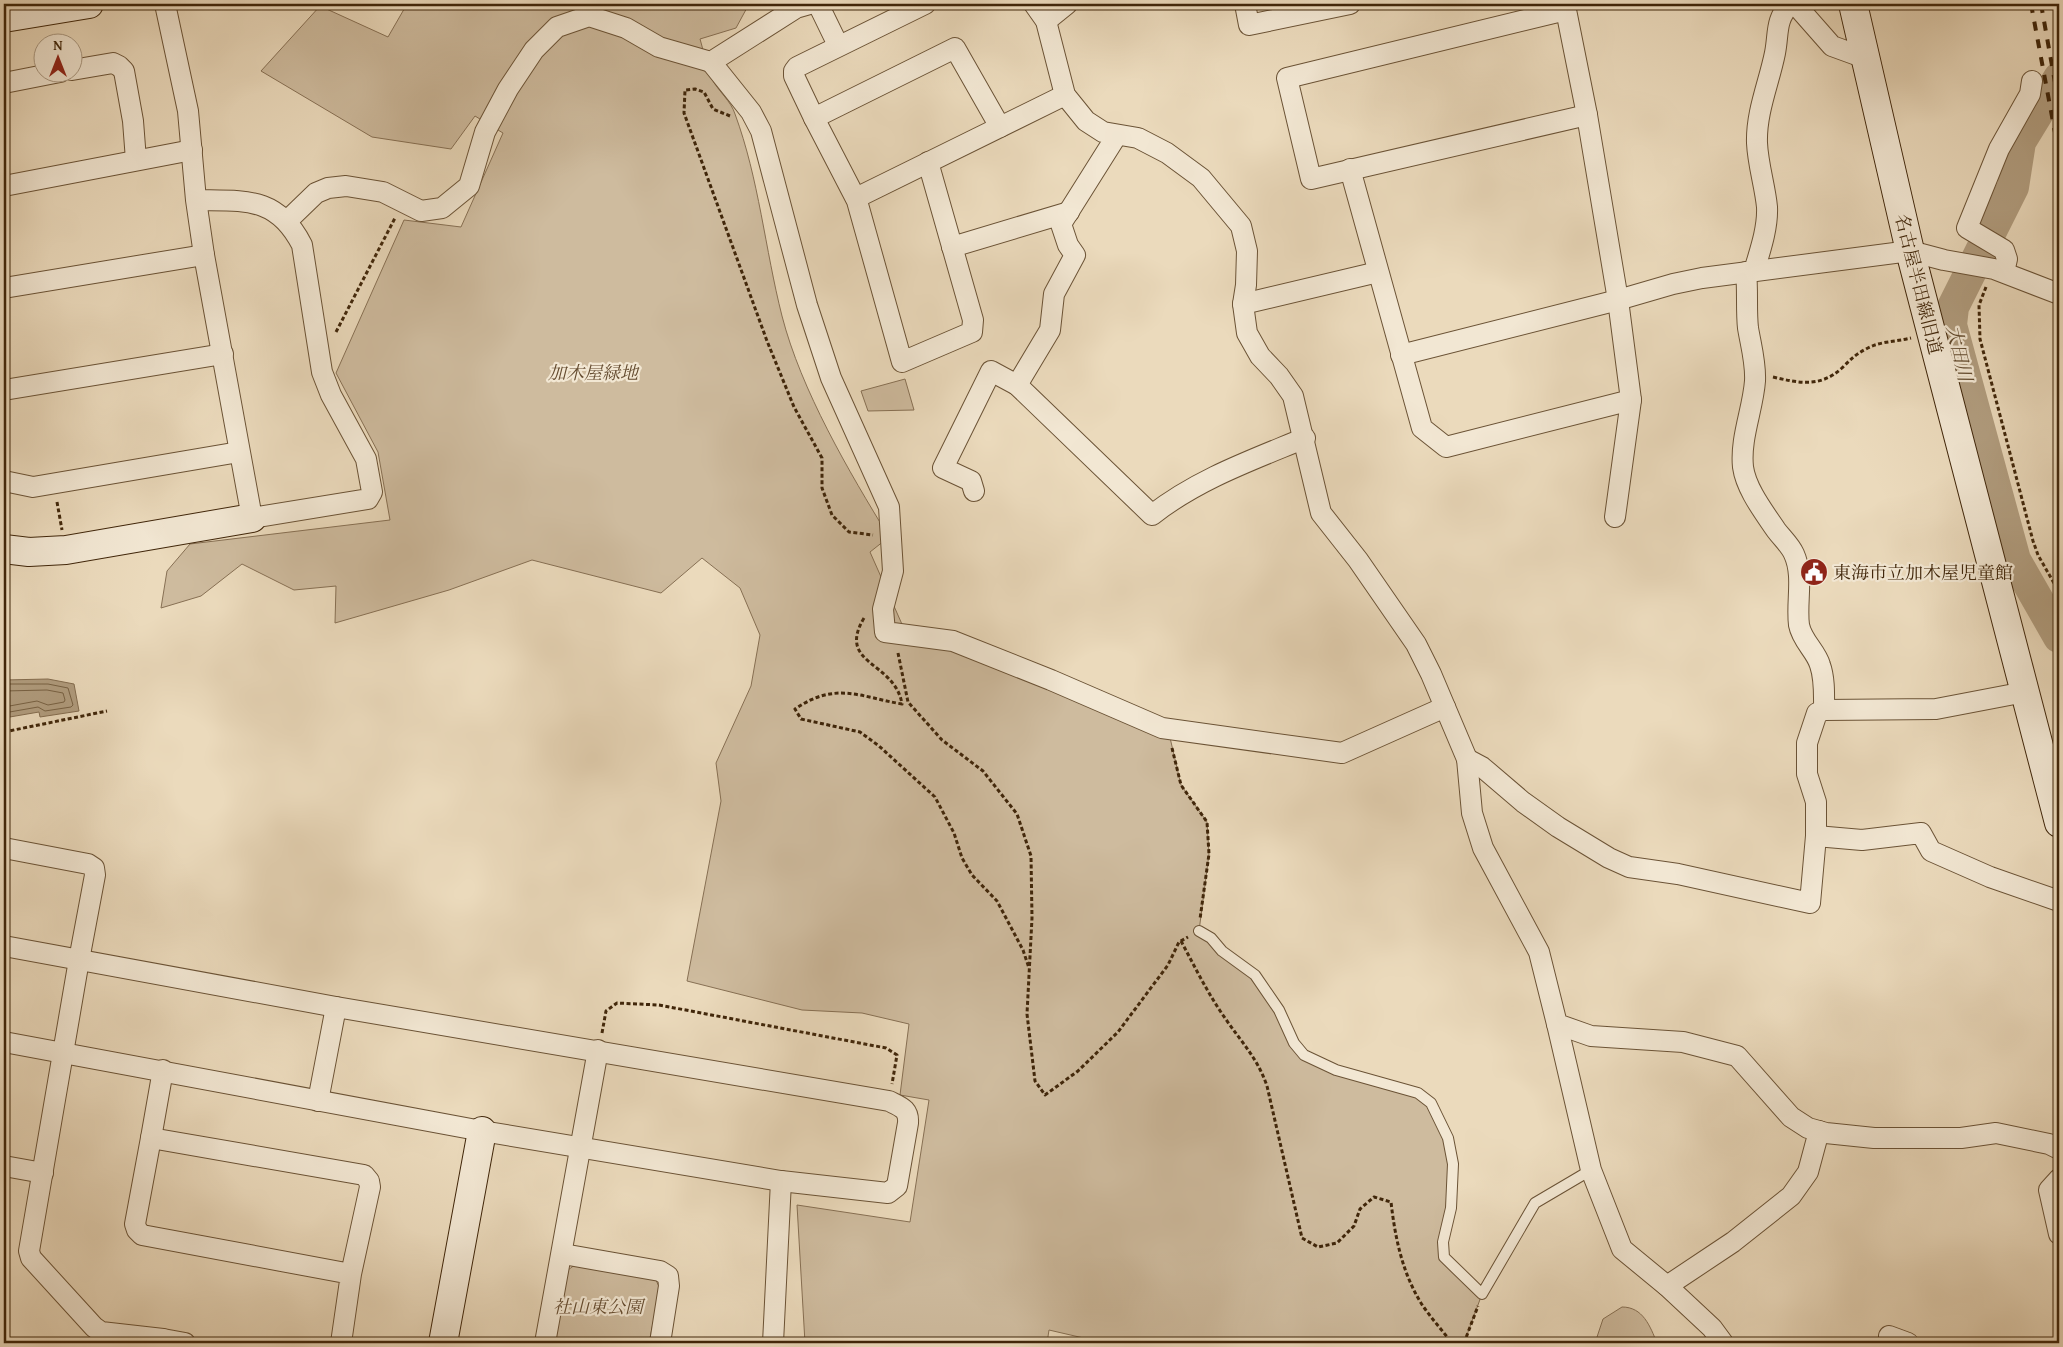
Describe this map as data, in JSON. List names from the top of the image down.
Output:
{
  "streets": {
    "street": ["名古屋半田線旧道"]
  },
  "water": ["大田川"],
  "parks": ["加木屋緑地", "社山東公園"],
  "places": {
    "public building": ["東海市立加木屋児童館"]
  },
  "north": "top"
}
